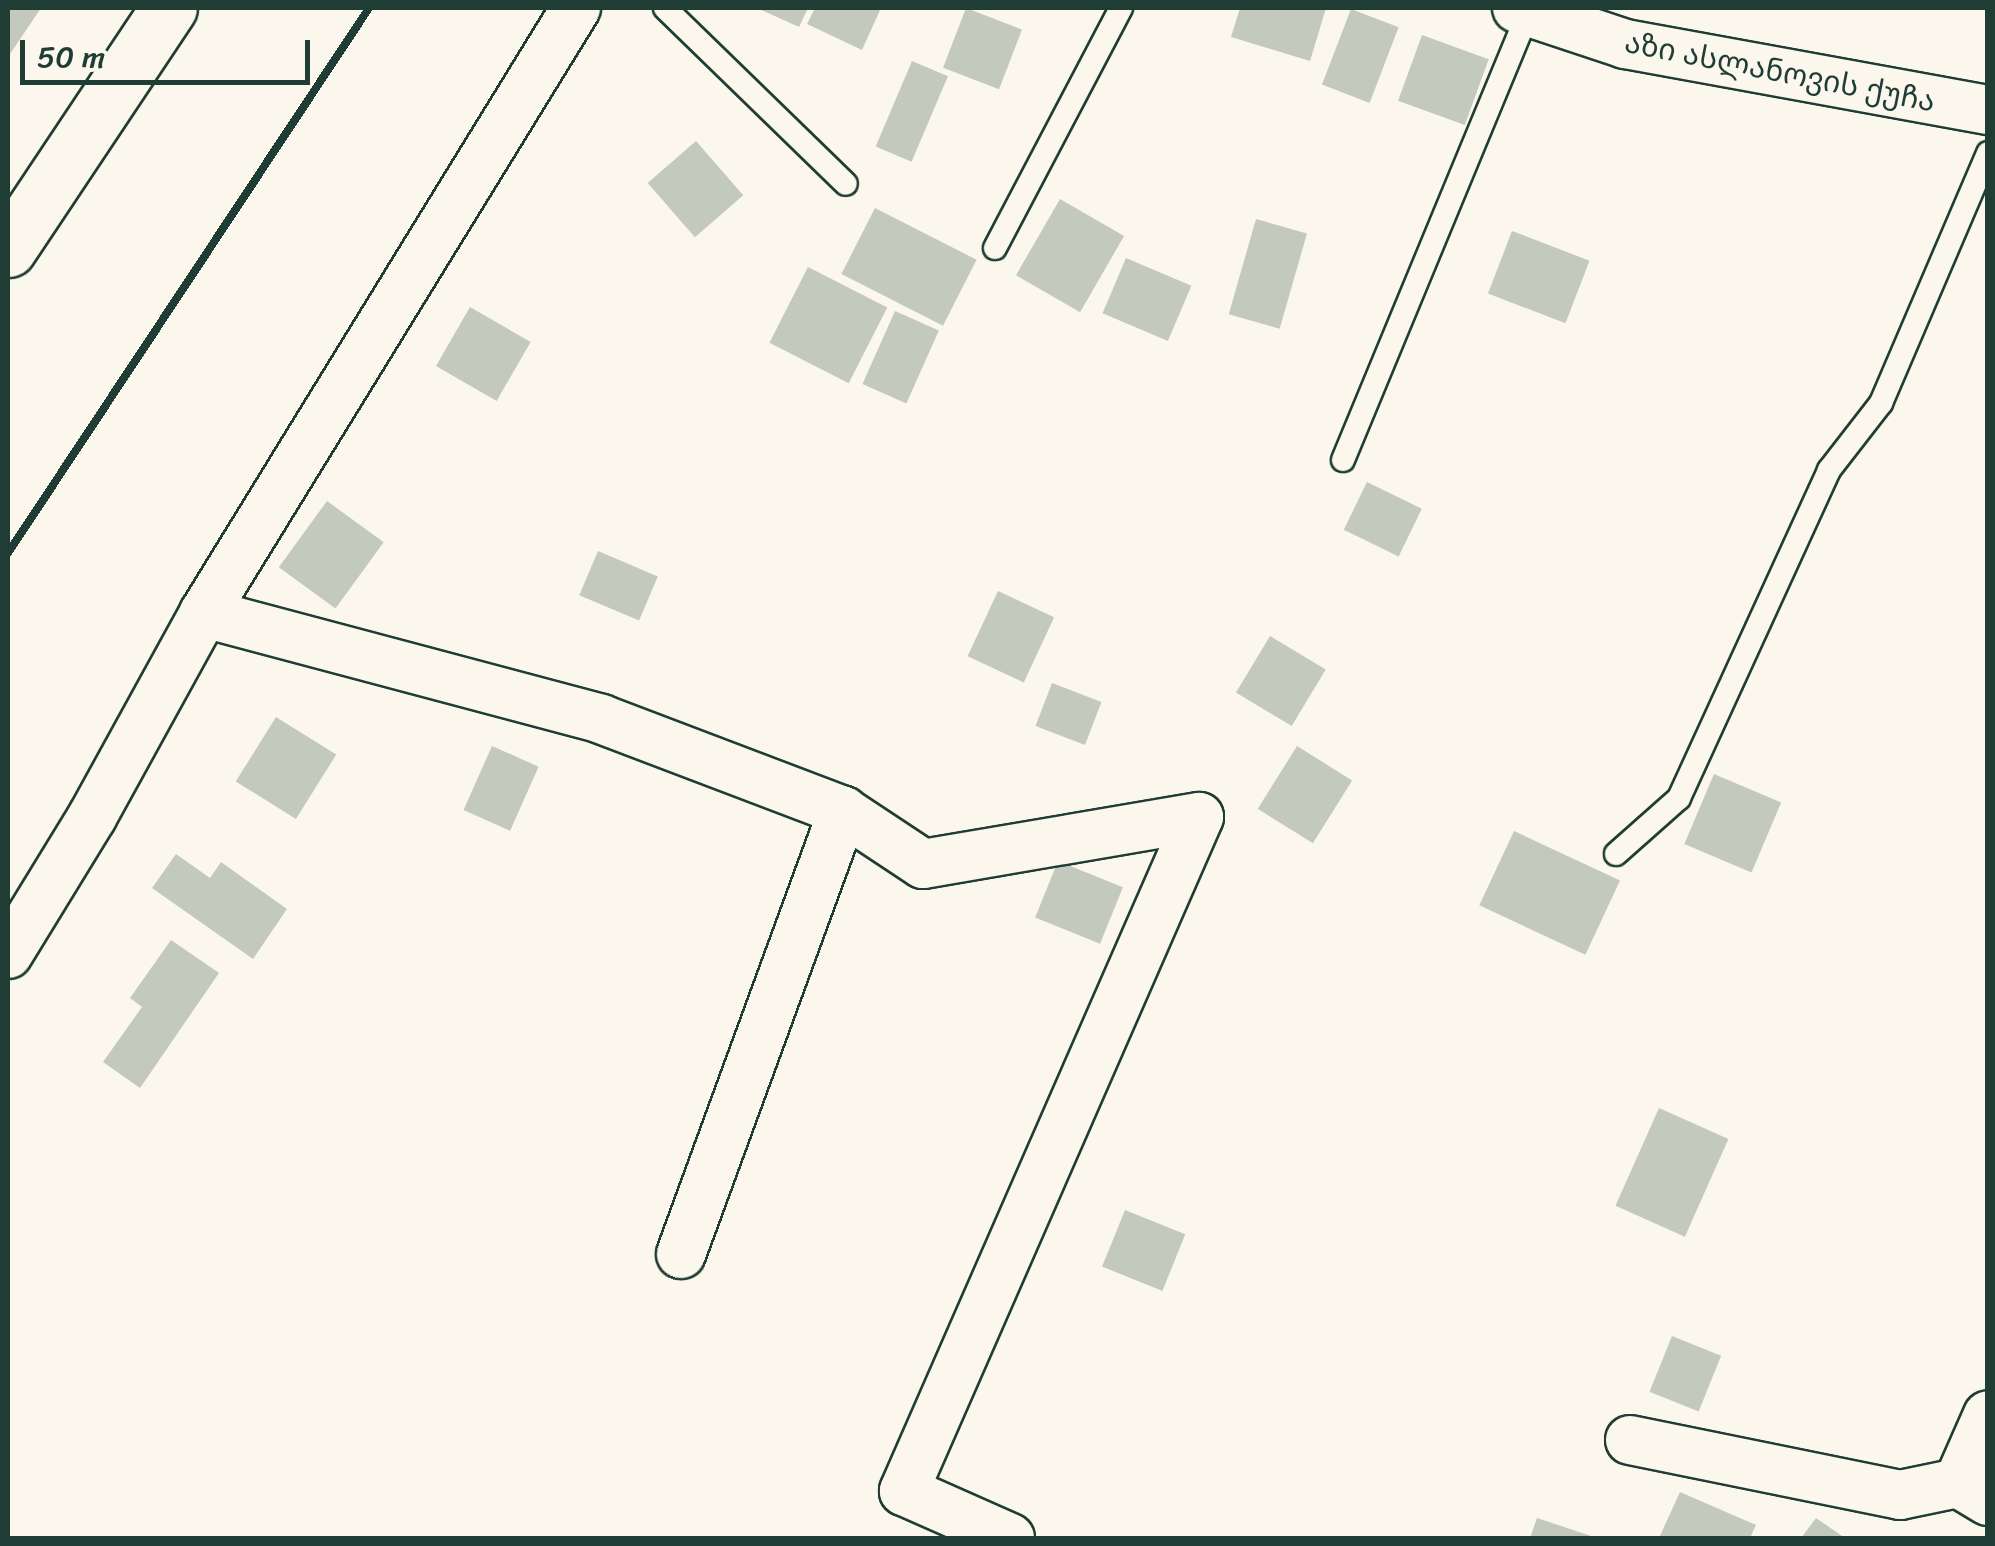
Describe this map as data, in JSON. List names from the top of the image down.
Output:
{
  "streets": {
    "street": ["აზი ასლანოვის ქუჩა"]
  },
  "scale_bar": "50 m"
}
